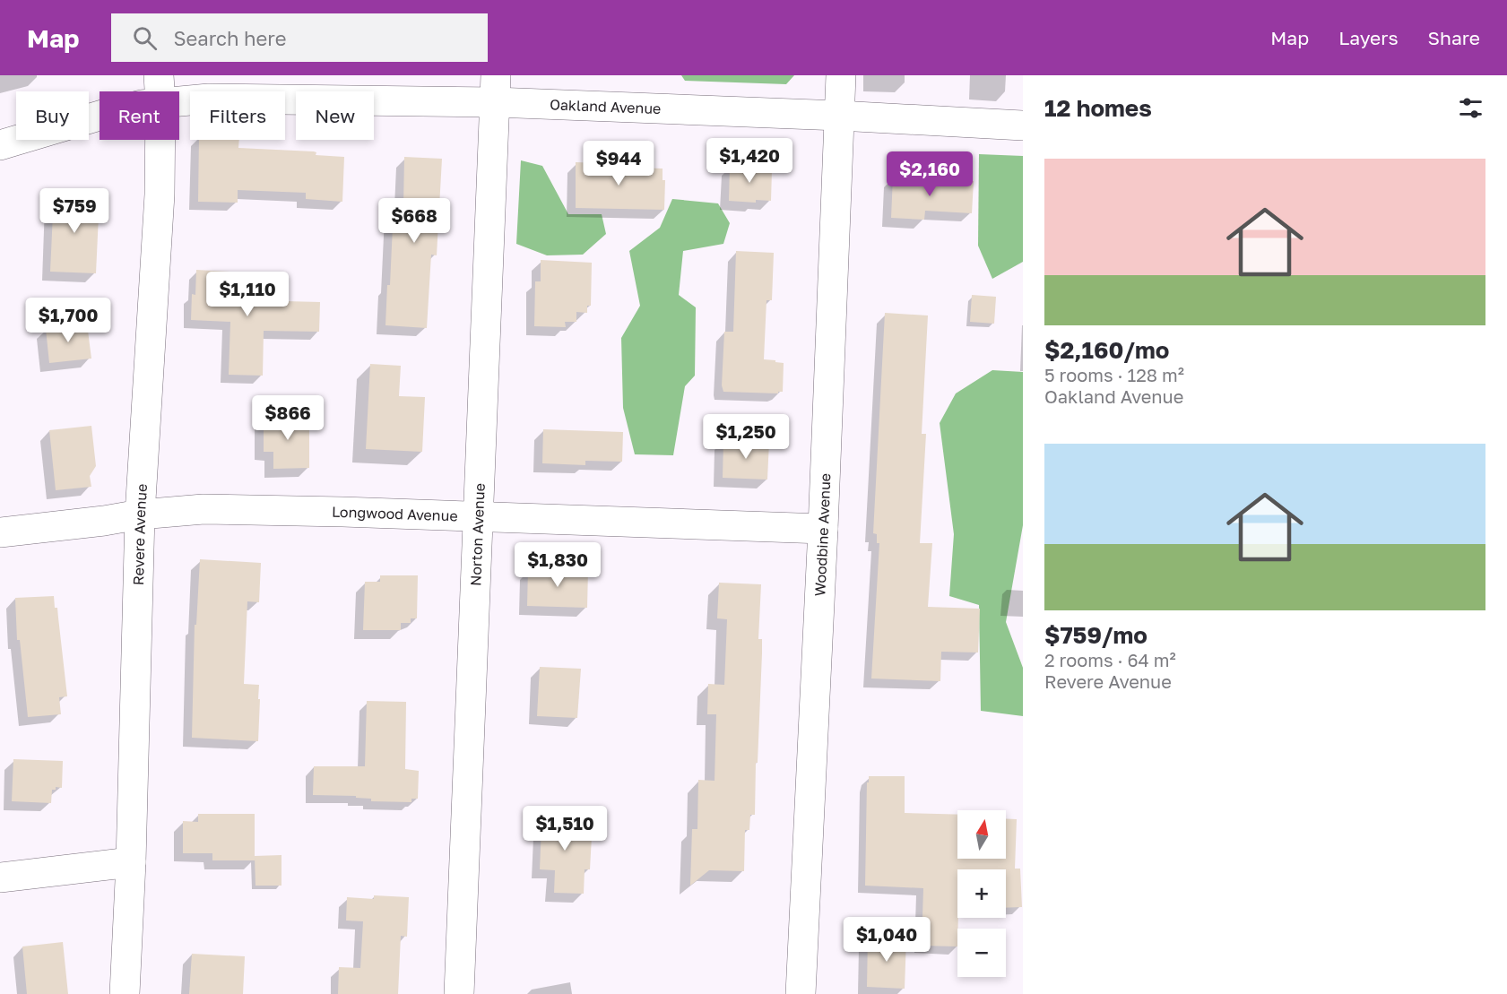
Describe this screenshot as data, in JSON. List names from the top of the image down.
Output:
{
  "streets": {
    "street": [
      "Oakland Avenue",
      "Longwood Avenue",
      "Revere Avenue",
      "Norton Avenue",
      "Woodbine Avenue"
    ]
  },
  "crossings": [
    ["Oakland Avenue", "Revere Avenue"],
    ["Oakland Avenue", "Norton Avenue"],
    ["Oakland Avenue", "Woodbine Avenue"],
    ["Longwood Avenue", "Revere Avenue"],
    ["Longwood Avenue", "Norton Avenue"],
    ["Longwood Avenue", "Woodbine Avenue"]
  ],
  "north": "top",
  "page": {
    "header": "Map",
    "search": "Search here",
    "nav": ["Map", "Layers", "Share"],
    "heading": "12 homes",
    "chip": [
      "Buy",
      "Rent",
      "Filters",
      "New"
    ],
    "price": [
      "$1,420",
      "$944",
      "$2,160",
      "$759",
      "$668",
      "$1,110",
      "$1,700",
      "$866",
      "$1,250",
      "$1,830",
      "$1,510",
      "$1,040"
    ],
    "list": [
      {
        "name": "$2,160/mo",
        "note": "5 rooms · 128 m² · Oakland Avenue"
      },
      {
        "name": "$759/mo",
        "note": "2 rooms · 64 m² · Revere Avenue"
      }
    ],
    "map_buttons": ["+", "−"]
  }
}
